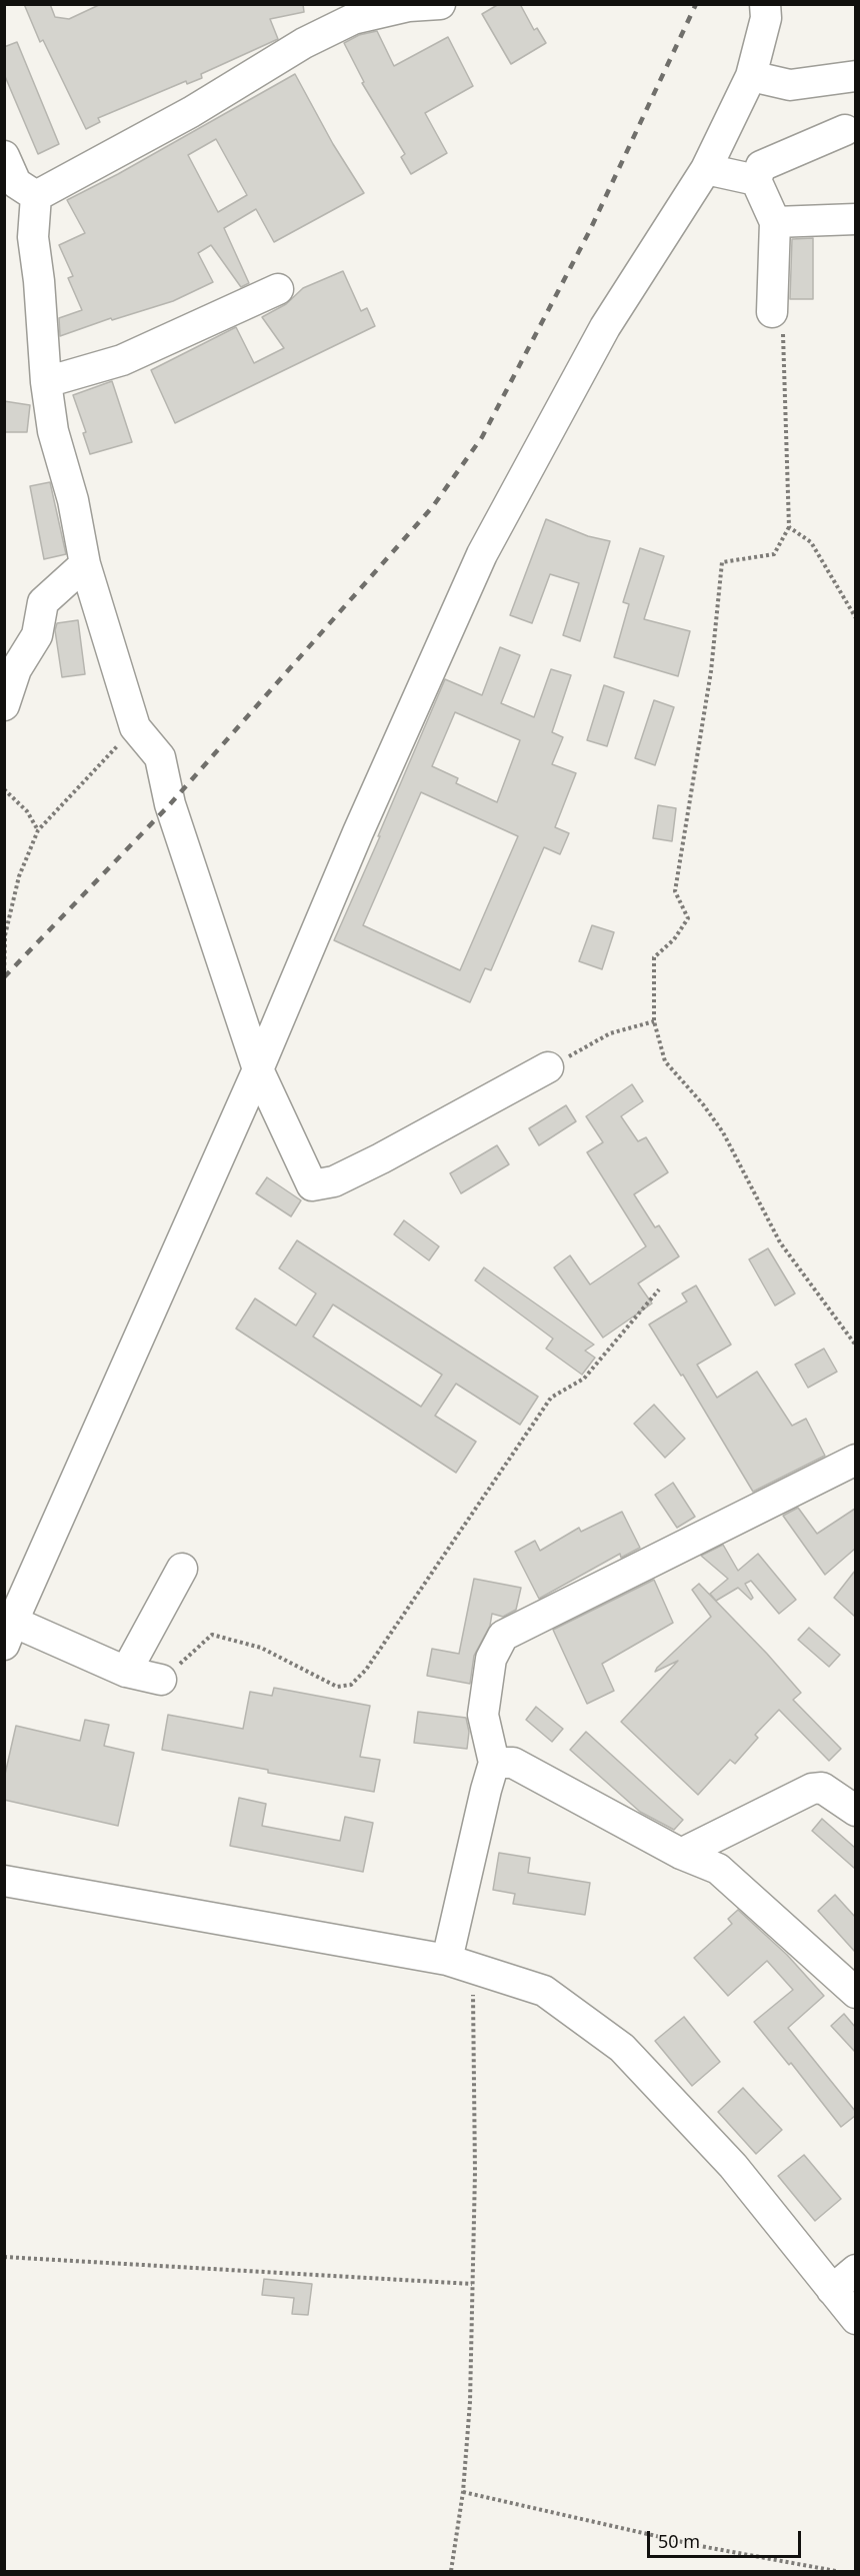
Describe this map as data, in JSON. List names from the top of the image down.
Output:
{
  "scale_bar": "50 m"
}
